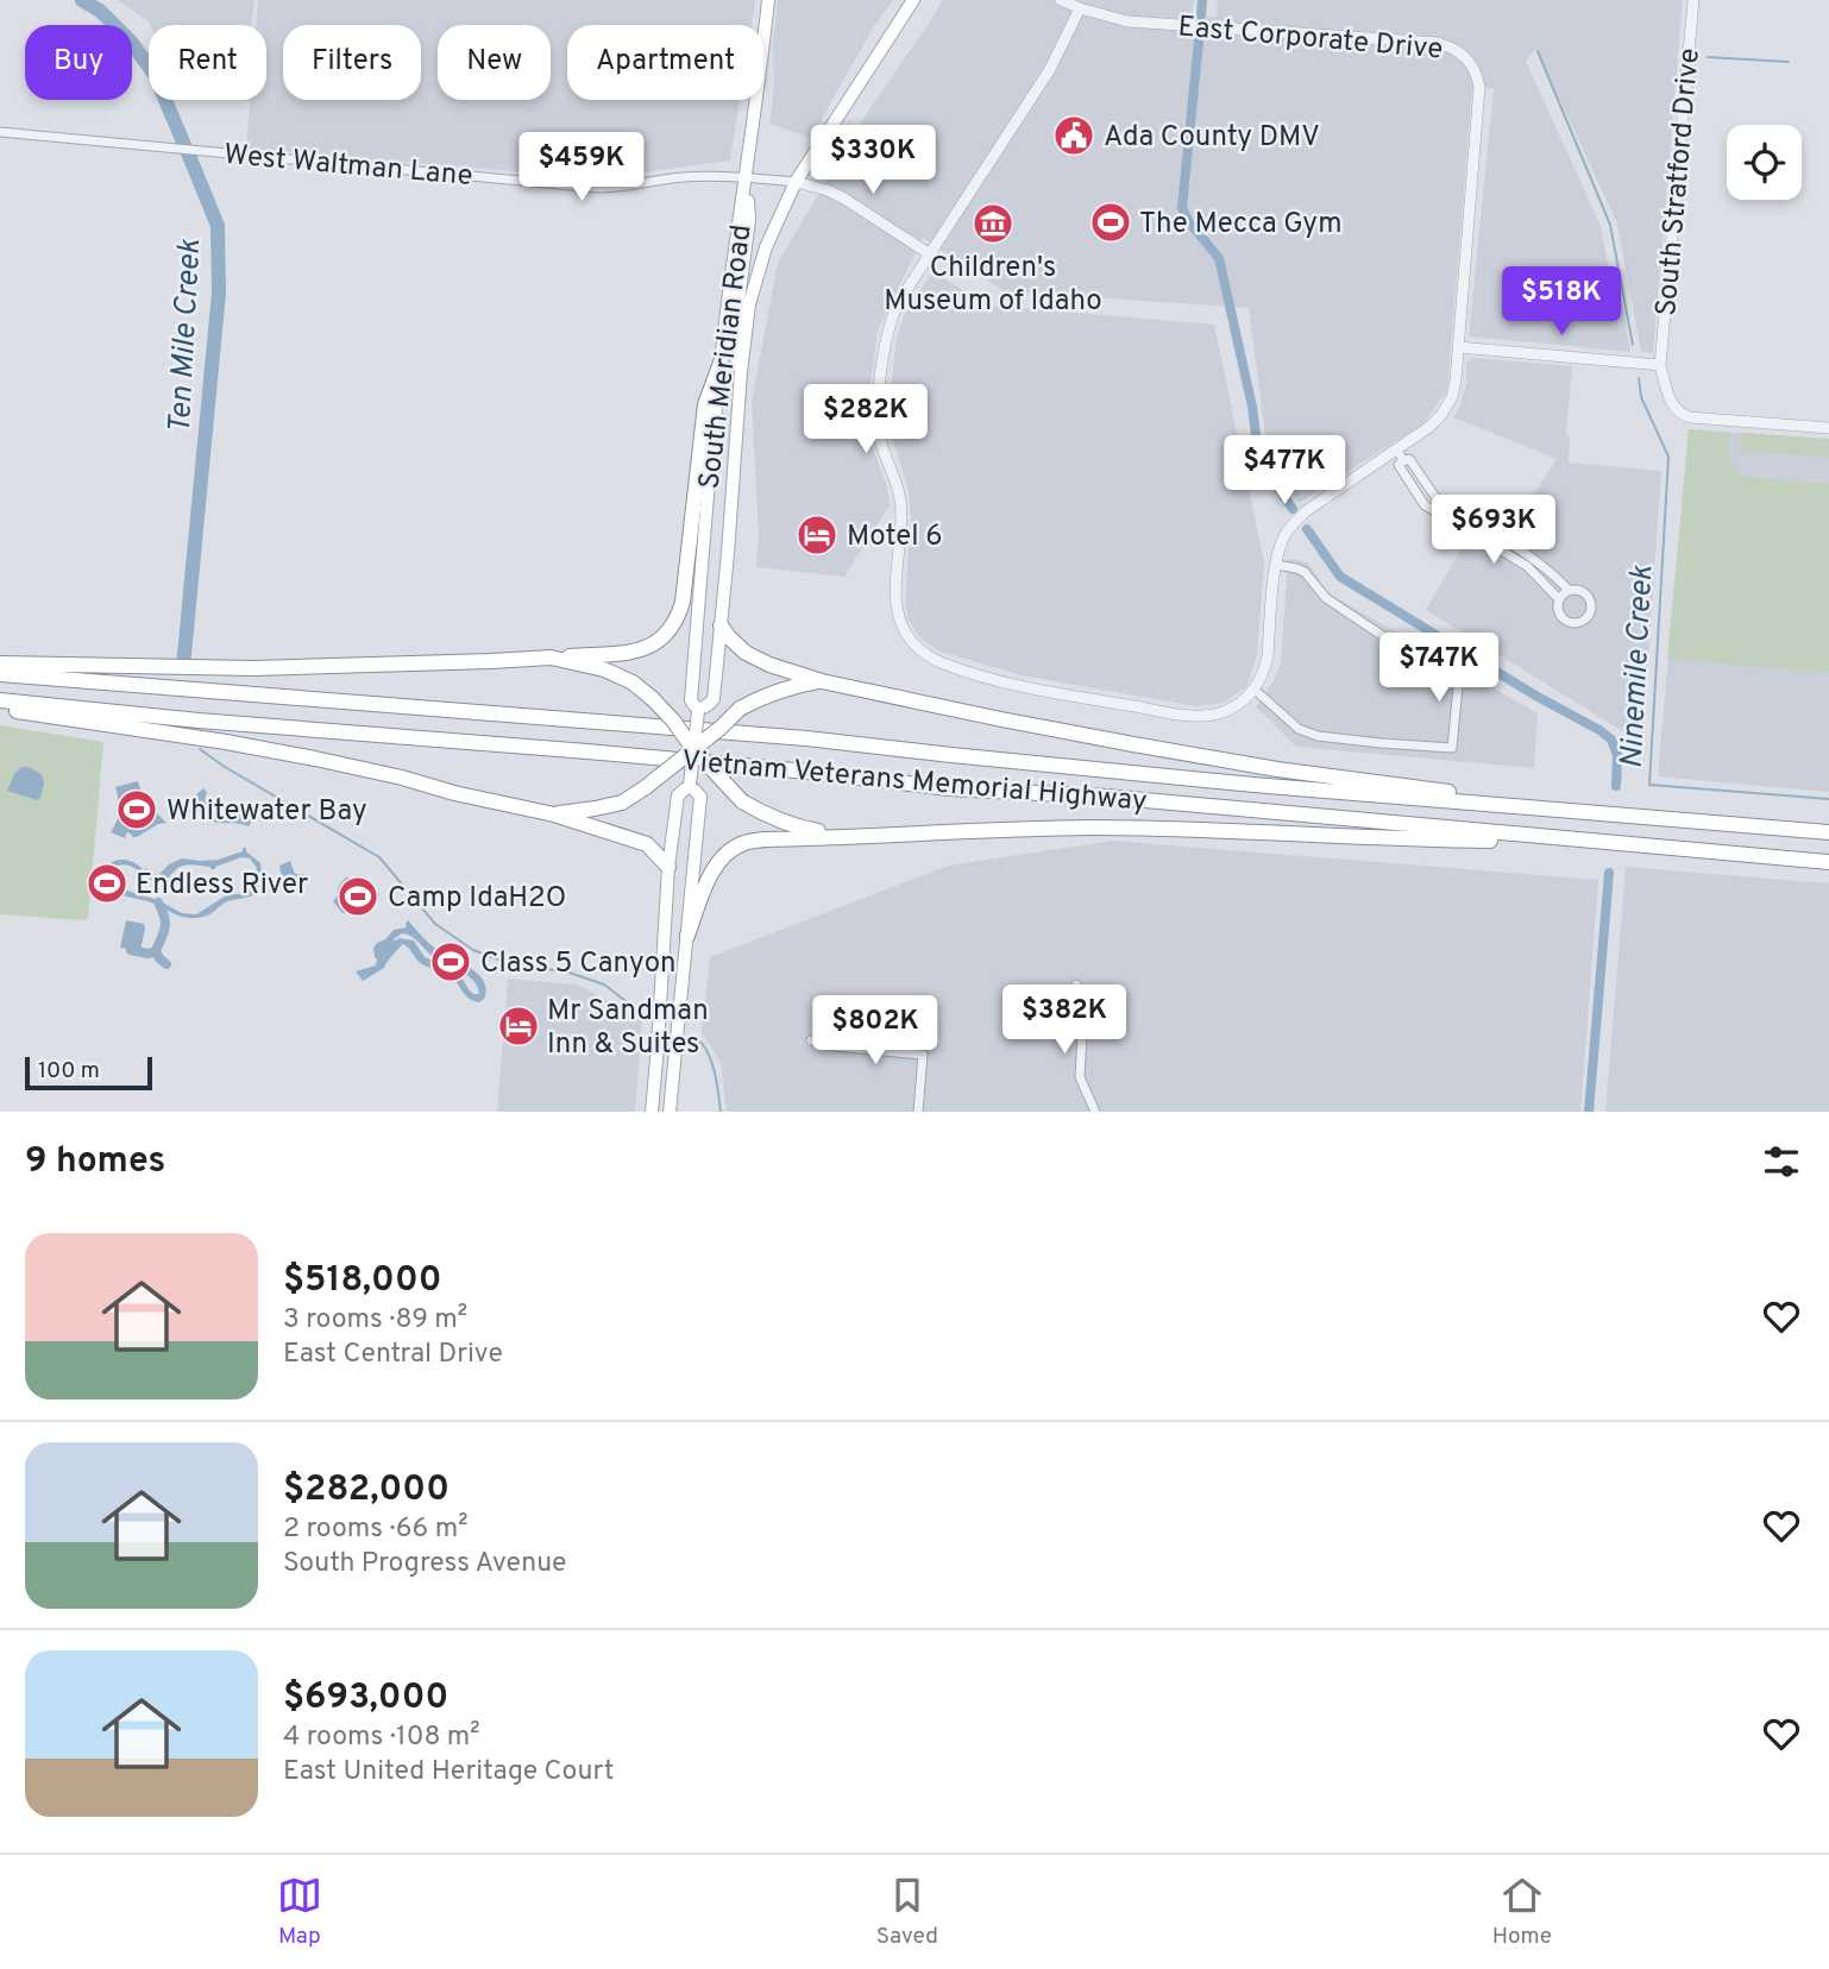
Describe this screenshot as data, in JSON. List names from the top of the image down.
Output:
{
  "streets": {
    "highway": ["Vietnam Veterans Memorial Highway"],
    "main road": ["South Meridian Road"],
    "street": ["East Corporate Drive", "West Waltman Lane", "South Stratford Drive"]
  },
  "crossings": [
    ["West Waltman Lane", "South Meridian Road"]
  ],
  "water": ["Ten Mile Creek", "Ninemile Creek"],
  "places": {
    "public building": ["Ada County DMV"],
    "sports": [
      "The Mecca Gym",
      "Whitewater Bay",
      "Endless River",
      "Camp IdaH2O",
      "Class 5 Canyon"
    ],
    "museum": ["Children's Museum of Idaho"],
    "hotel": ["Motel 6", "Mr Sandman Inn & Suites"]
  },
  "scale_bar": "100 m",
  "page": {
    "chip": [
      "Buy",
      "Rent",
      "Filters",
      "New",
      "Apartment"
    ],
    "price": [
      "$330K",
      "$459K",
      "$518K",
      "$282K",
      "$477K",
      "$693K",
      "$747K",
      "$382K",
      "$802K"
    ],
    "scale": "100 m",
    "heading": "9 homes",
    "list": [
      {
        "name": "$518,000",
        "note": "3 rooms · 89 m² · East Central Drive"
      },
      {
        "name": "$282,000",
        "note": "2 rooms · 66 m² · South Progress Avenue"
      },
      {
        "name": "$693,000",
        "note": "4 rooms · 108 m² · East United Heritage Court"
      }
    ],
    "tabs": ["Map", "Saved", "Home"]
  }
}
